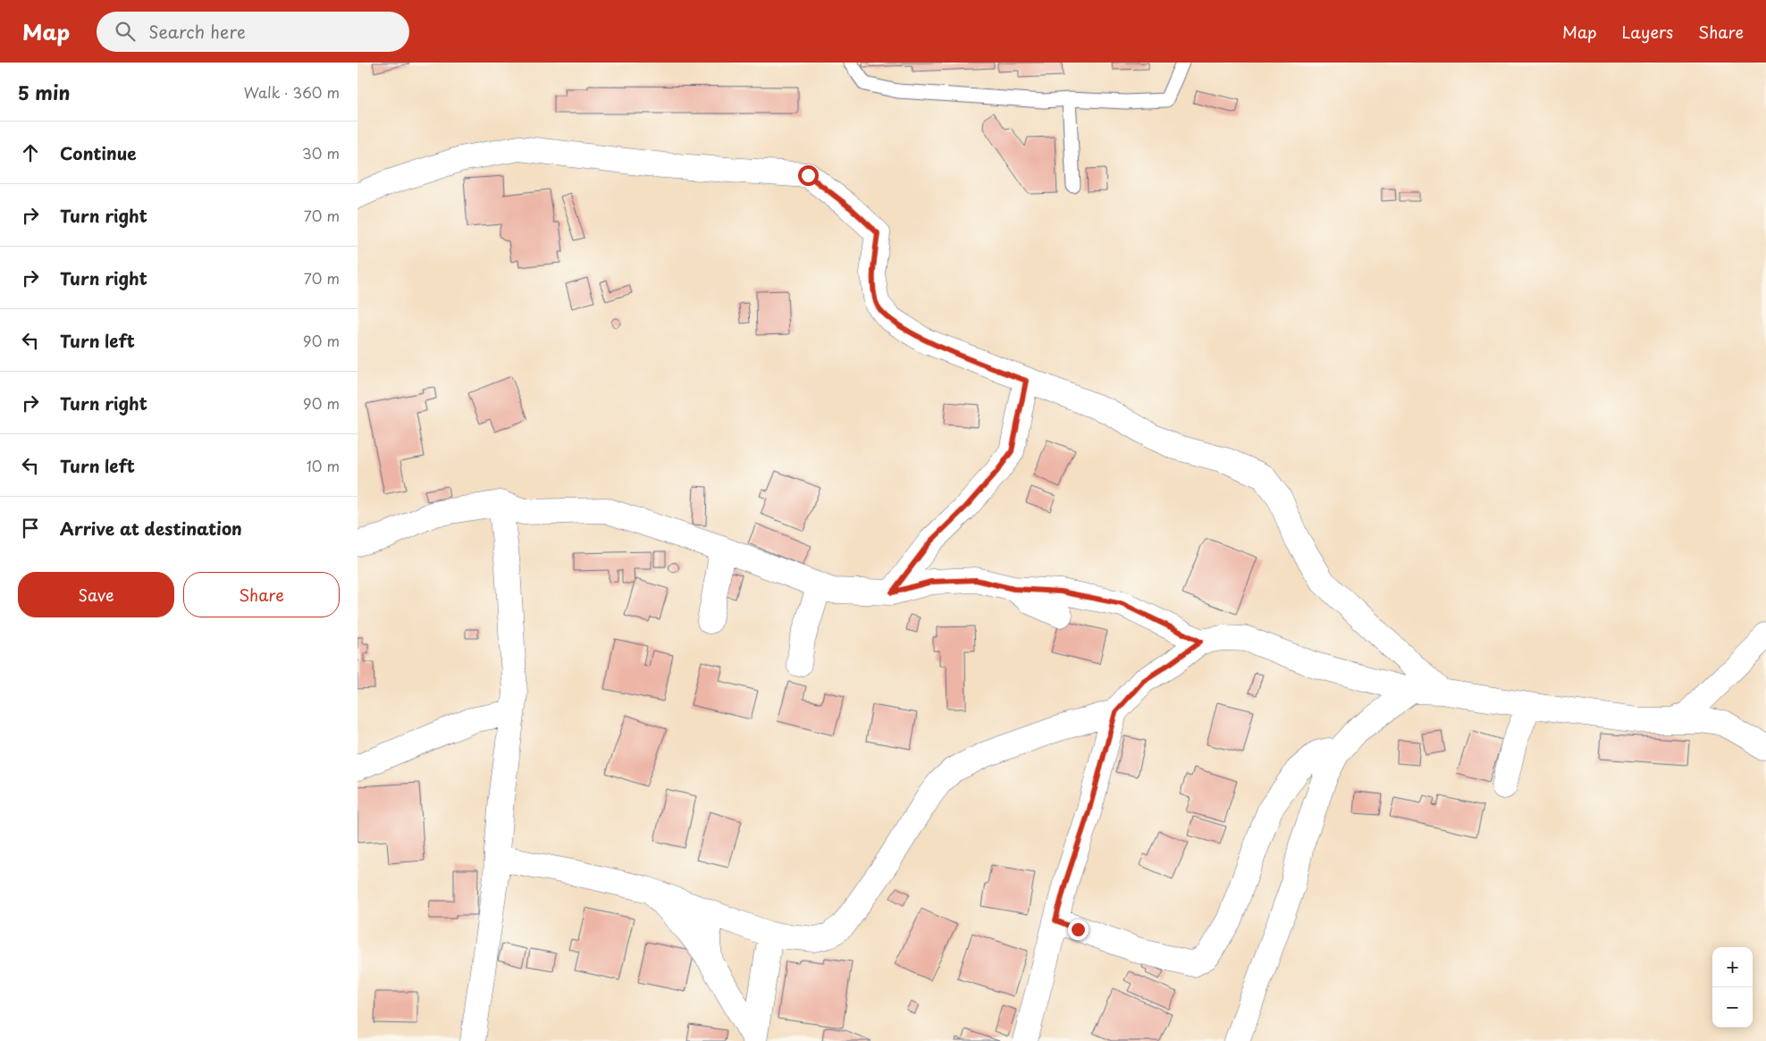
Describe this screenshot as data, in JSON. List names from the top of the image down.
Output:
{
  "page": {
    "header": "Map",
    "search": "Search here",
    "nav": ["Map", "Layers", "Share"],
    "heading": ["5 min", "Walk · 360 m"],
    "list": [
      ["Continue", "30 m"],
      ["Turn right", "70 m"],
      ["Turn right", "70 m"],
      ["Turn left", "90 m"],
      ["Turn right", "90 m"],
      ["Turn left", "10 m"],
      "Arrive at destination"
    ],
    "buttons": ["Save", "Share"],
    "map_buttons": ["+", "−"]
  }
}
